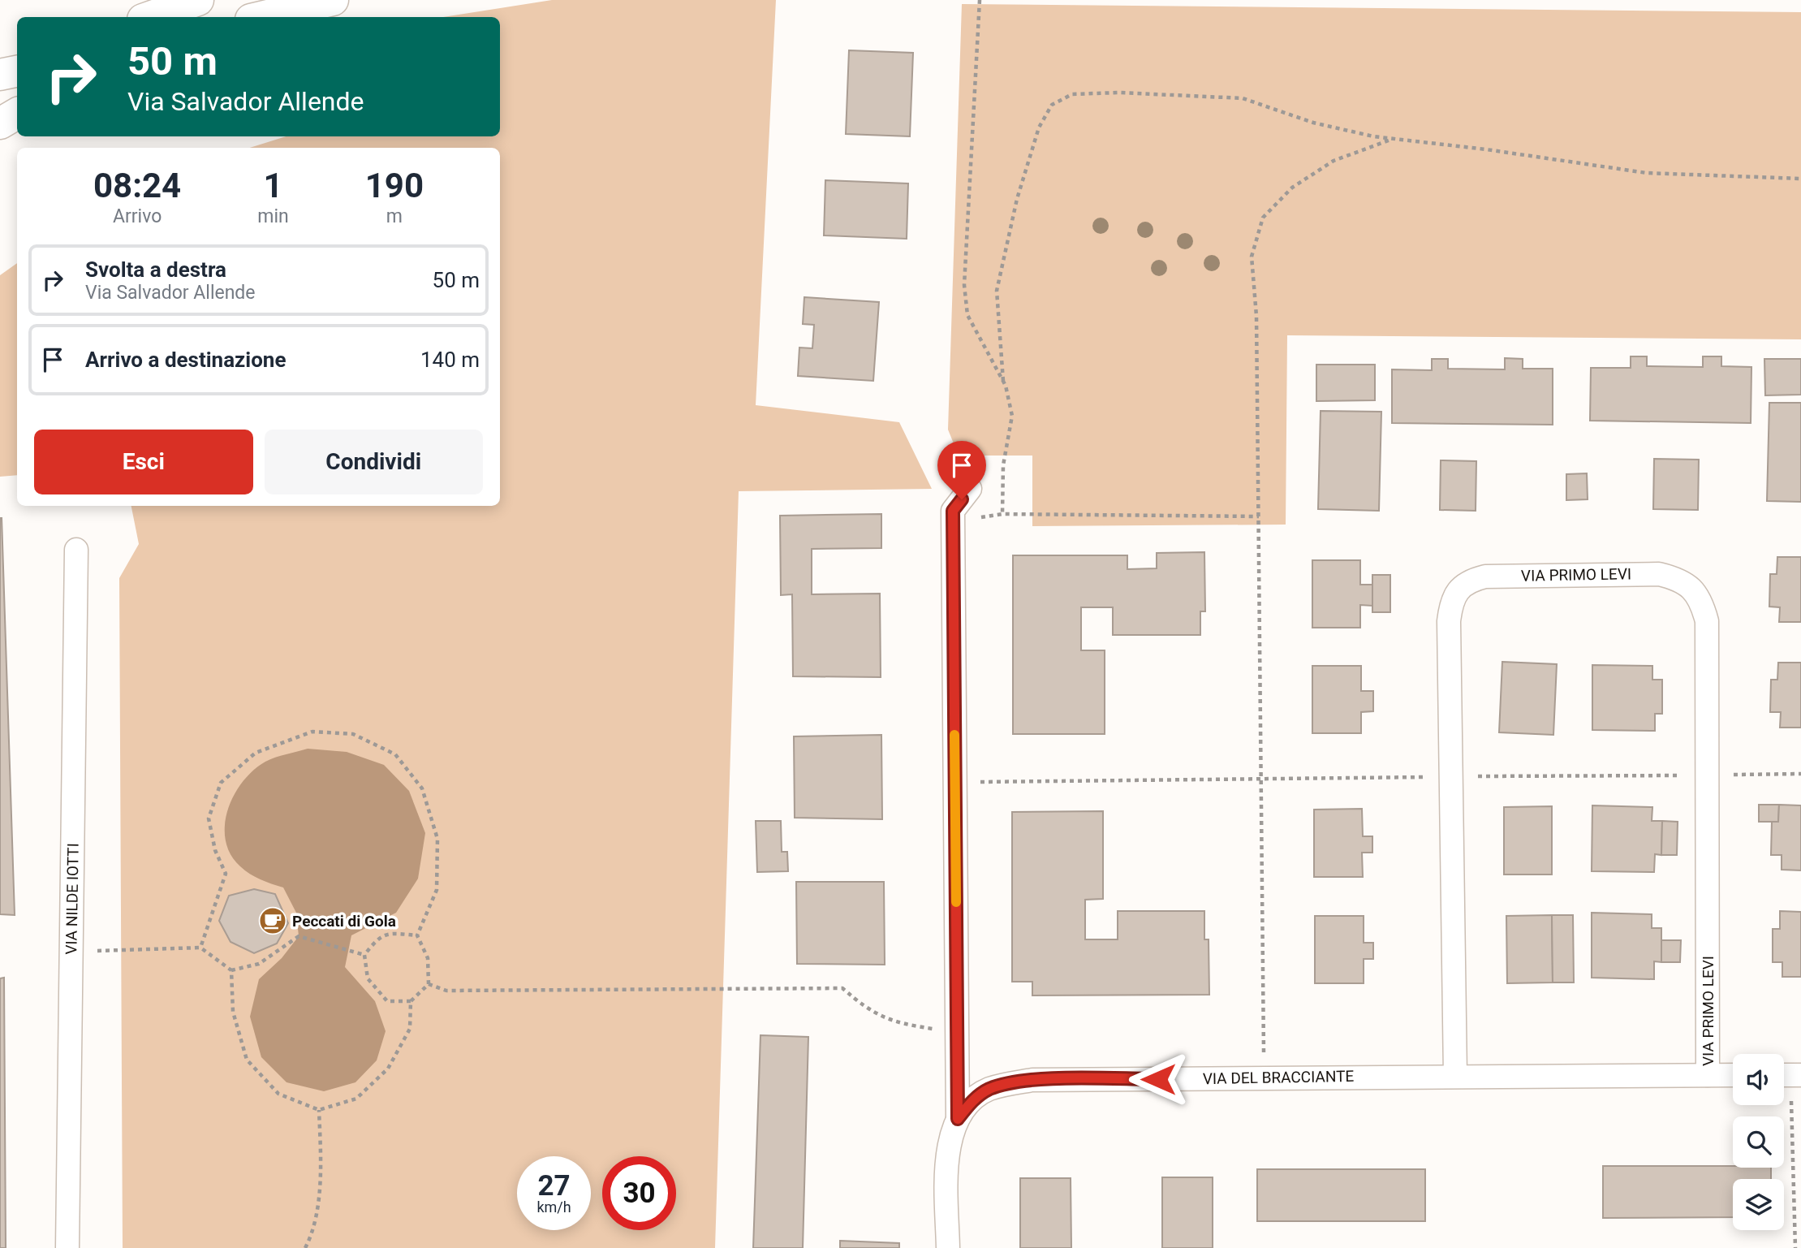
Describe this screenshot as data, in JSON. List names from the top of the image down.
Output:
{
  "streets": {
    "street": ["VIA PRIMO LEVI", "VIA NILDE IOTTI", "VIA DEL BRACCIANTE"]
  },
  "crossings": [
    ["VIA PRIMO LEVI", "VIA DEL BRACCIANTE"]
  ],
  "places": {
    "cafe": ["Peccati di Gola"]
  },
  "page": {
    "turn": ["50 m", "Via Salvador Allende"],
    "eta": [
      "08:24",
      "Arrivo",
      "1",
      "min",
      "190",
      "m"
    ],
    "list": [
      {
        "name": "Svolta a destra",
        "note": "Via Salvador Allende",
        "value": "50 m"
      },
      {
        "name": "Arrivo a destinazione",
        "value": "140 m"
      }
    ],
    "buttons": ["Esci", "Condividi"],
    "speed": "27 km/h",
    "limit": "30"
  }
}
